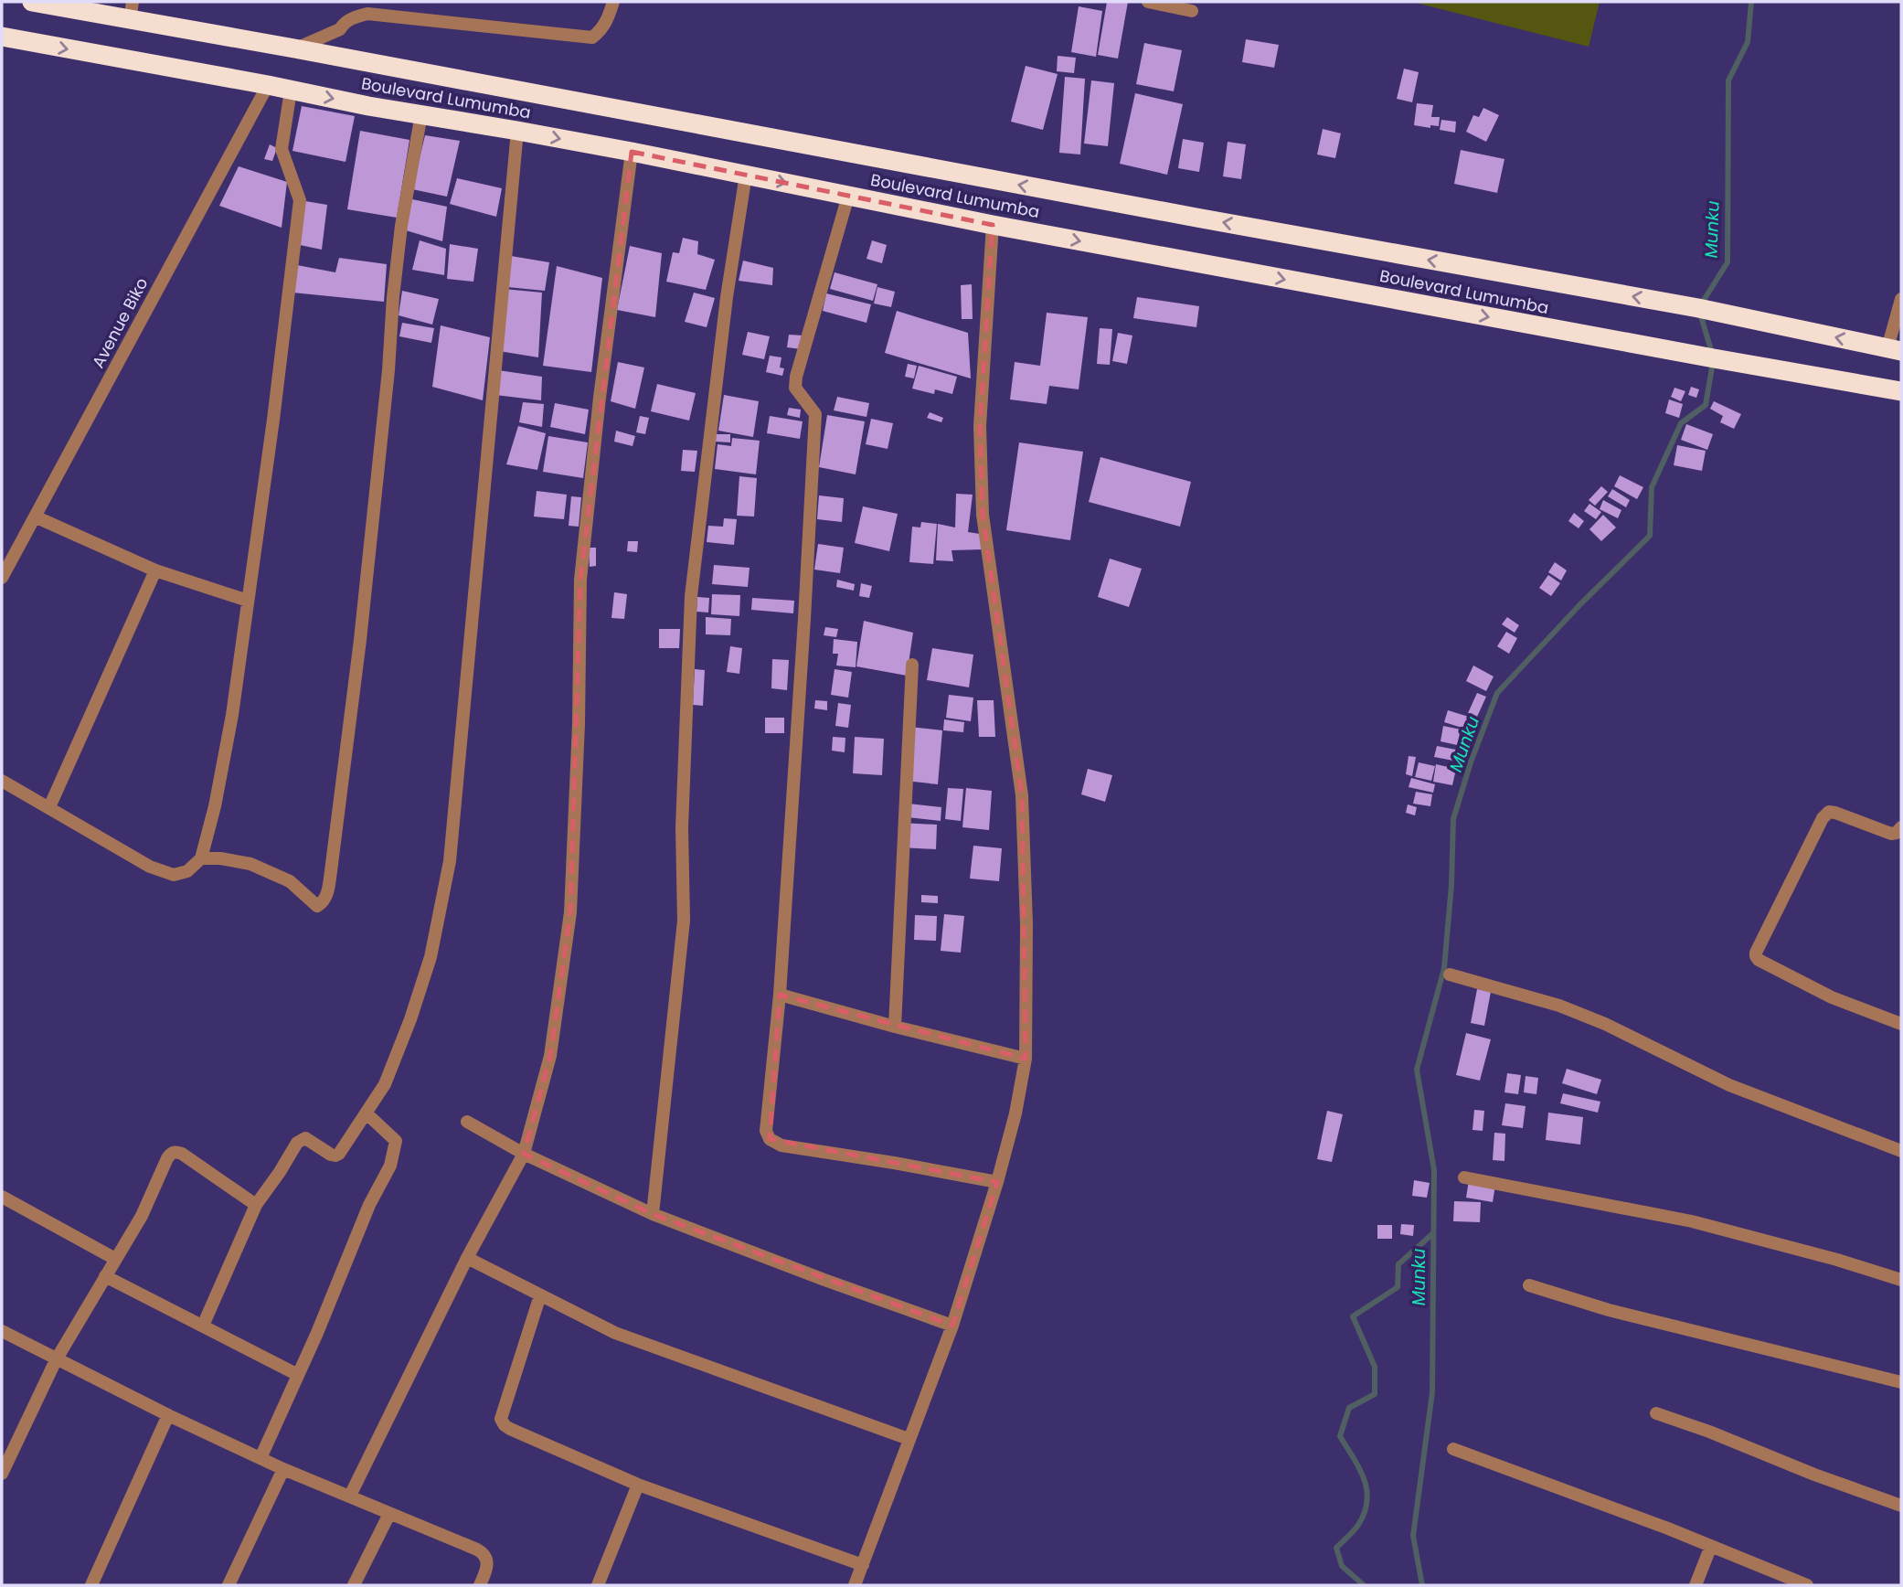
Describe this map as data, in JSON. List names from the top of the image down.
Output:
{
  "streets": {
    "highway": ["Boulevard Lumumba"],
    "street": ["Avenue Biko"]
  },
  "crossings": [
    ["Boulevard Lumumba", "Avenue Biko"]
  ],
  "water": ["Munku"]
}
